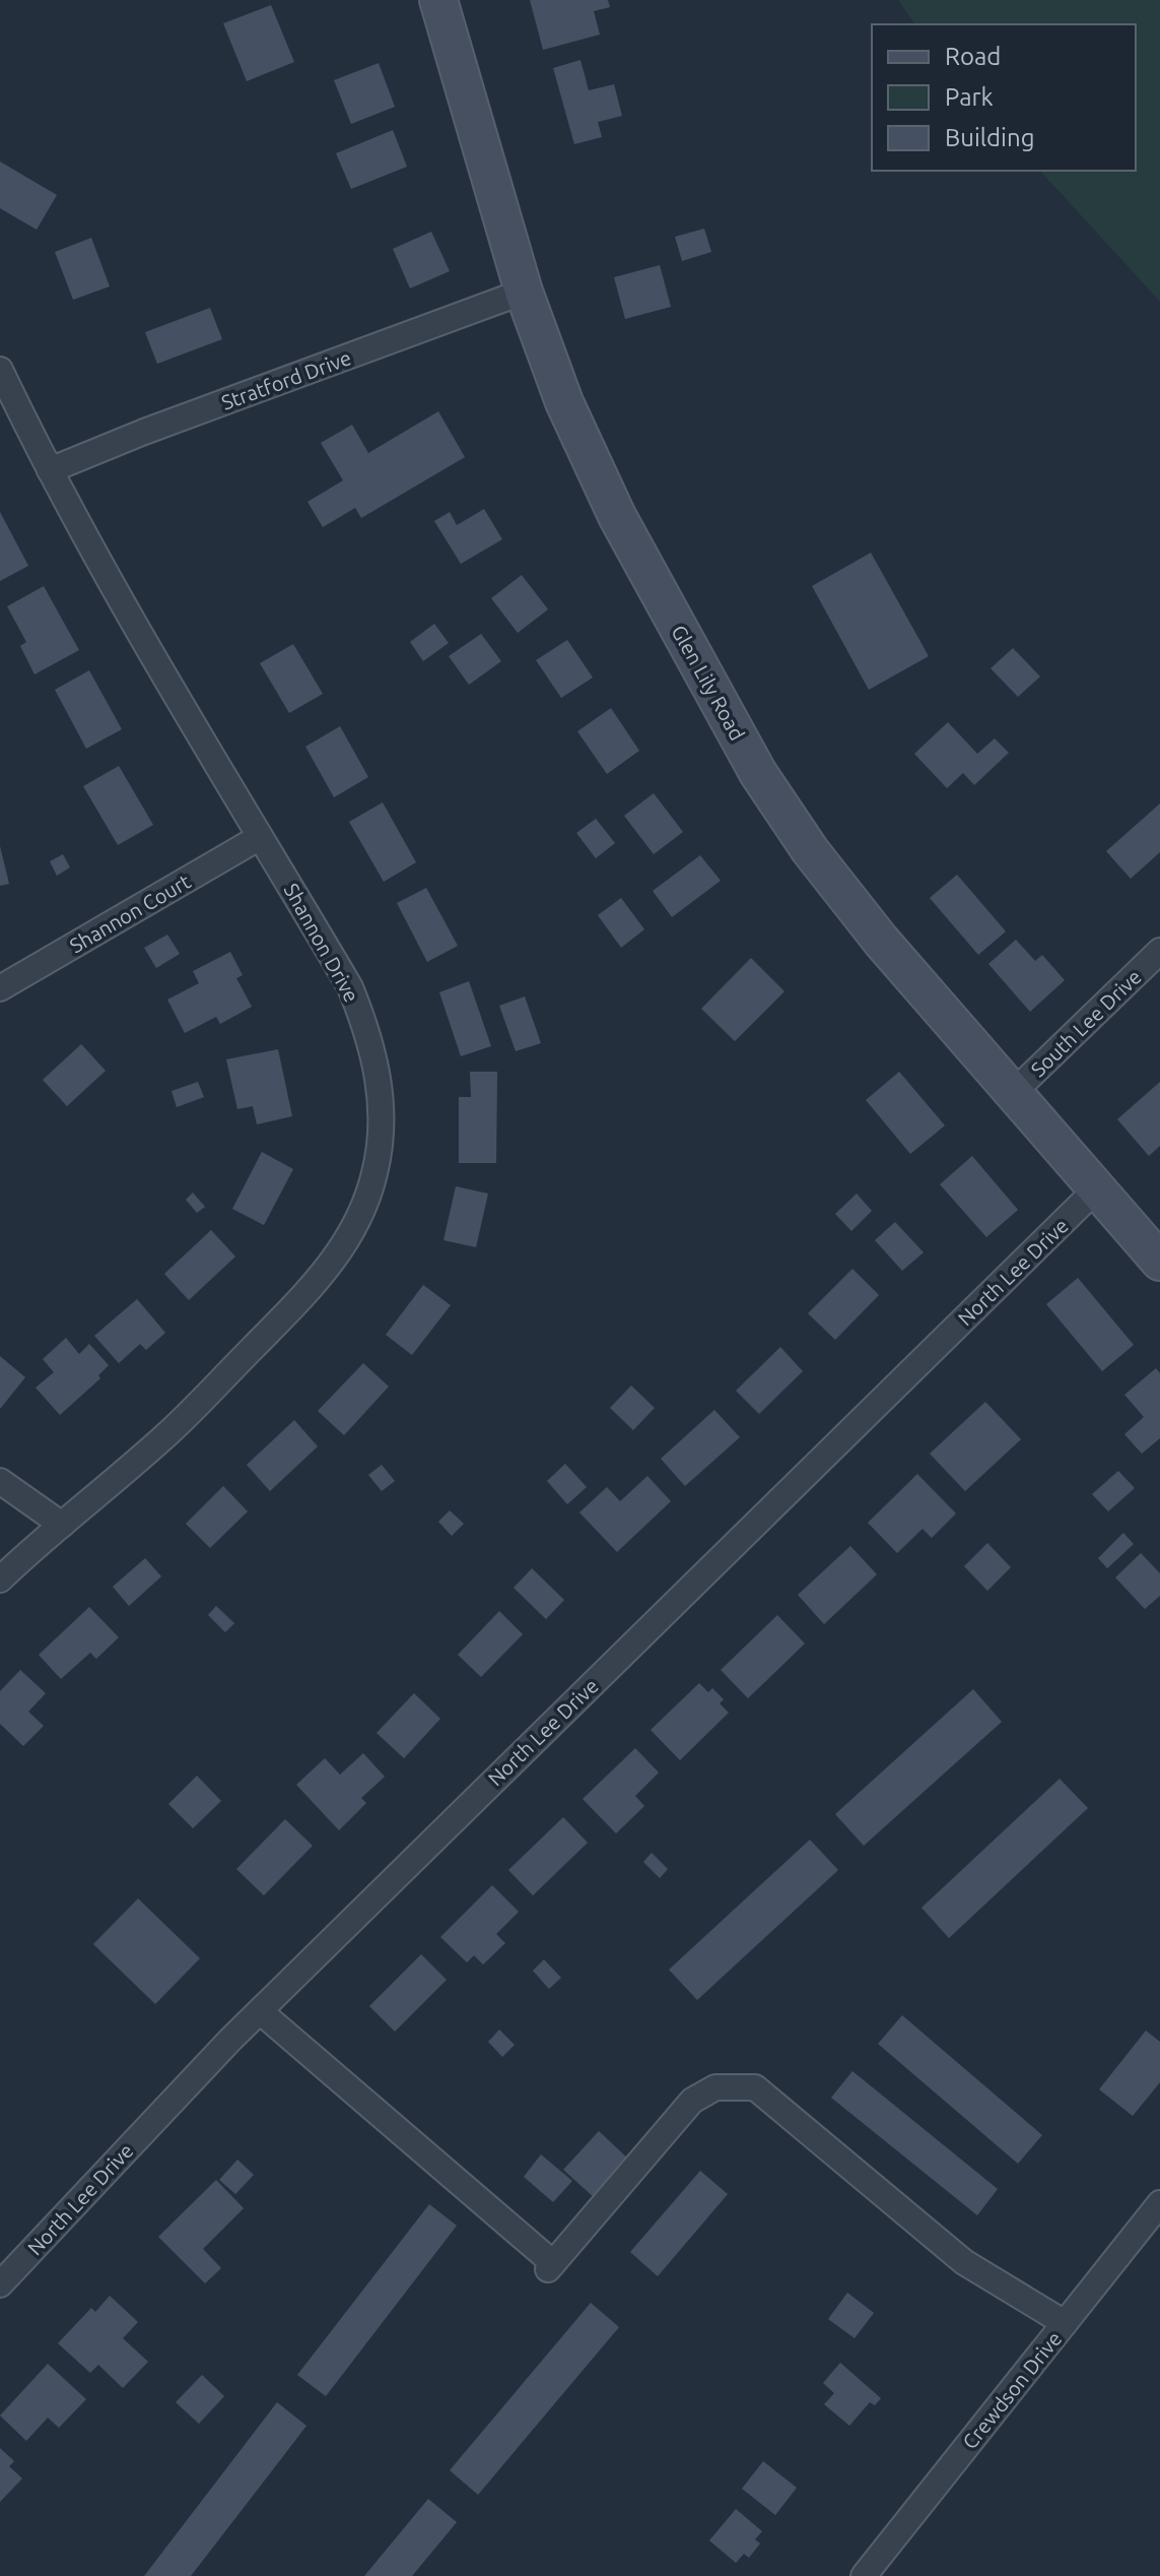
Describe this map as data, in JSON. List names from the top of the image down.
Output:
{
  "streets": {
    "street": [
      "Stratford Drive",
      "Glen Lily Road",
      "Shannon Court",
      "Shannon Drive",
      "South Lee Drive",
      "North Lee Drive",
      "Crewdson Drive"
    ]
  },
  "crossings": [
    ["Stratford Drive", "Glen Lily Road"],
    ["Stratford Drive", "Shannon Drive"],
    ["Glen Lily Road", "South Lee Drive"],
    ["Glen Lily Road", "North Lee Drive"],
    ["Shannon Court", "Shannon Drive"]
  ],
  "legend": ["Road", "Park", "Building"]
}
